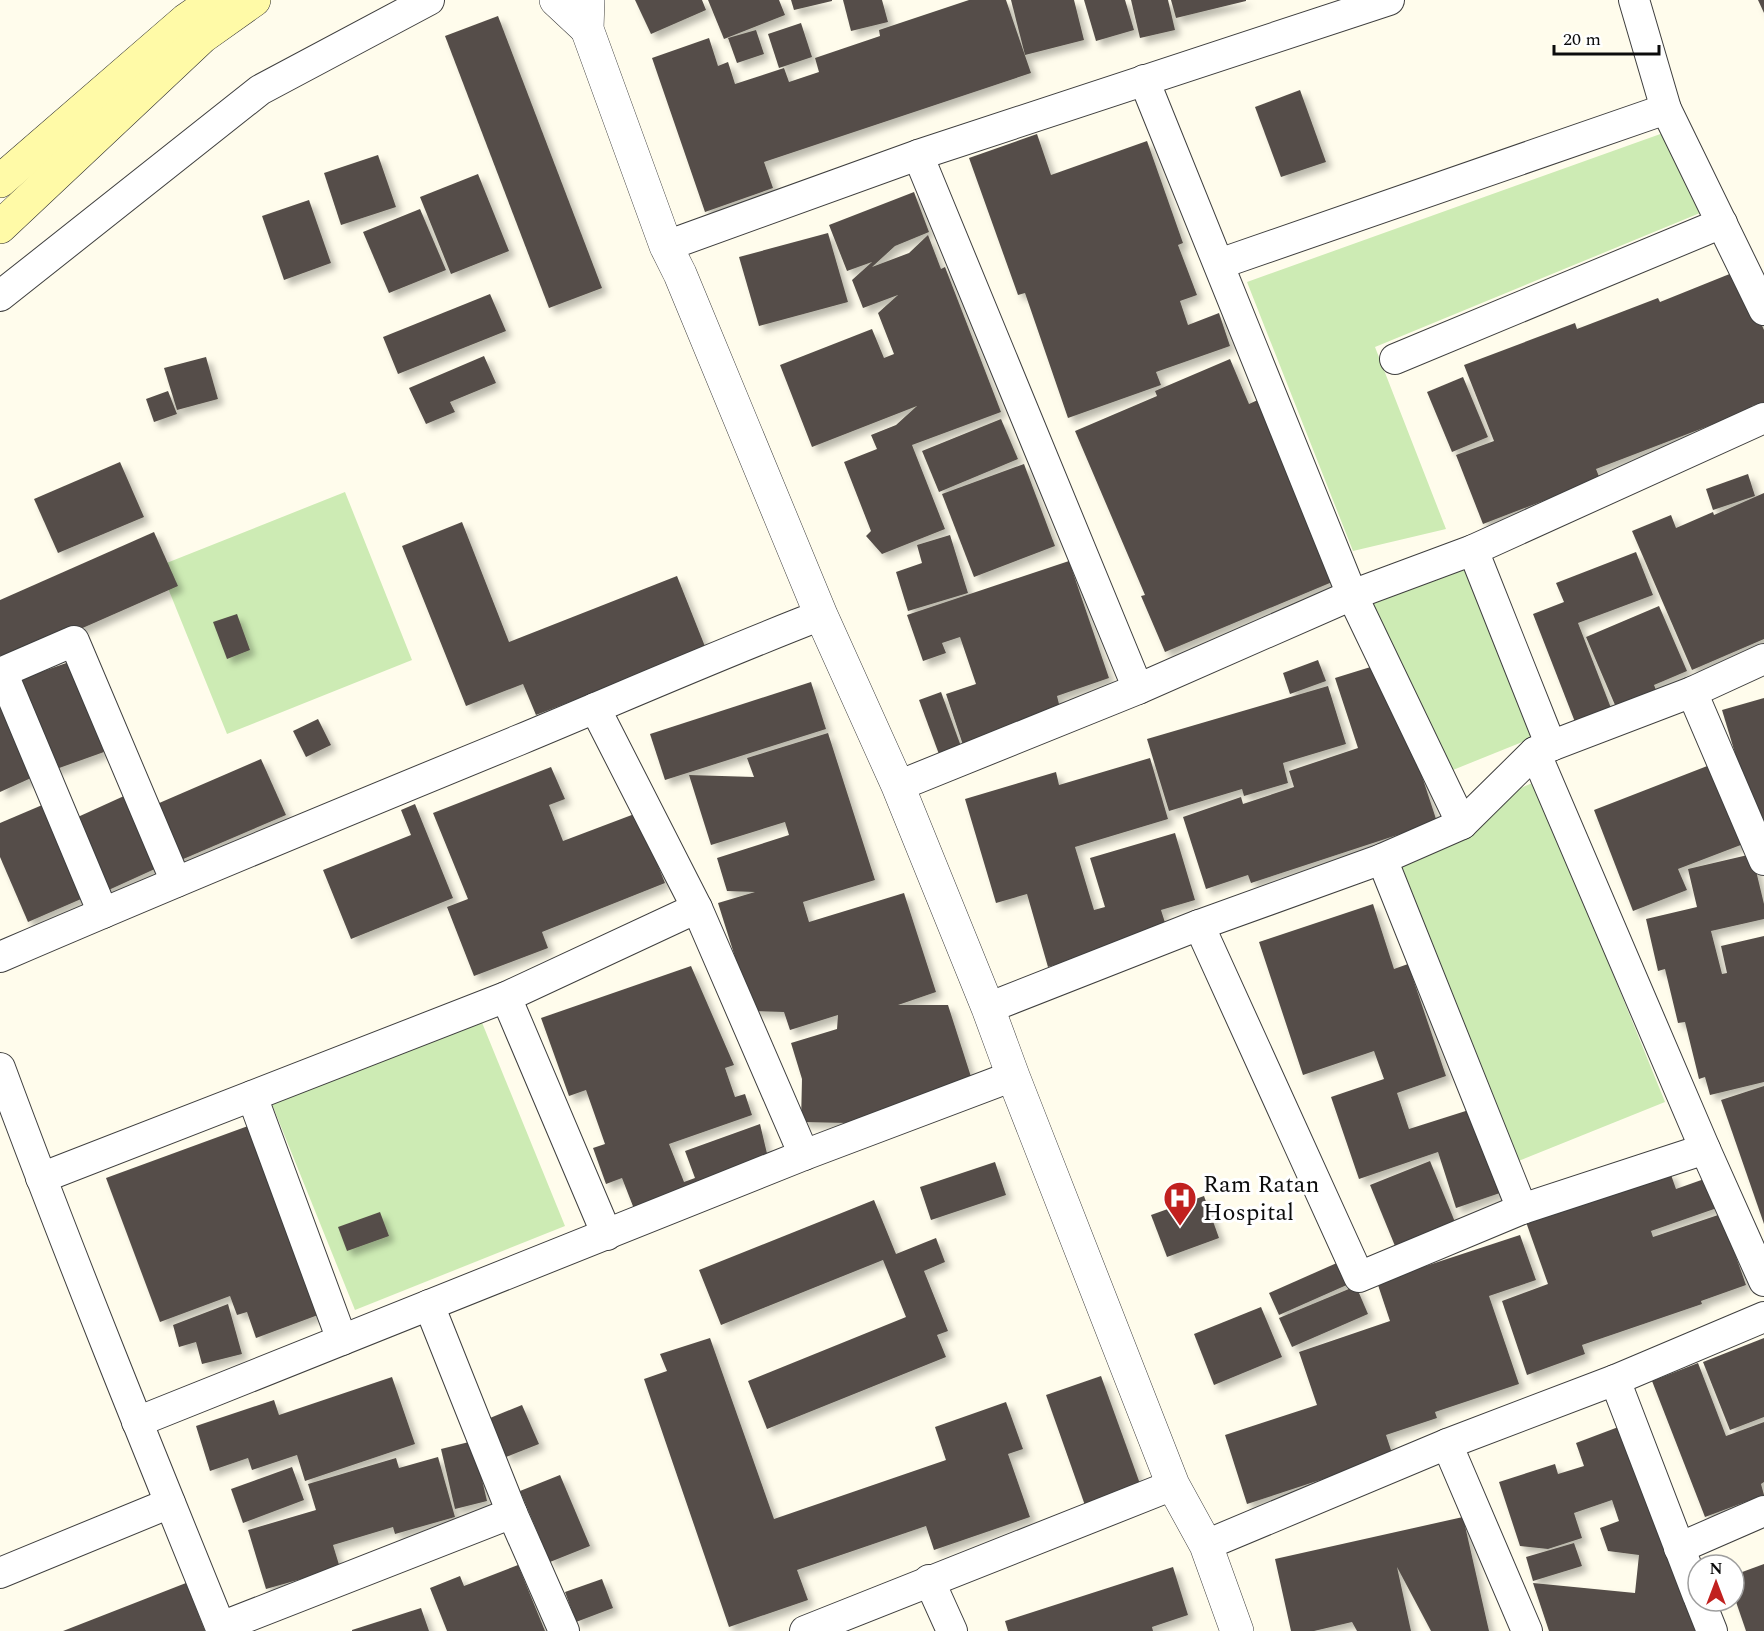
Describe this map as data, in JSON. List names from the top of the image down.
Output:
{
  "places": {
    "hospital": ["Ram Ratan Hospital"]
  },
  "scale_bar": "20 m",
  "north": "top"
}
